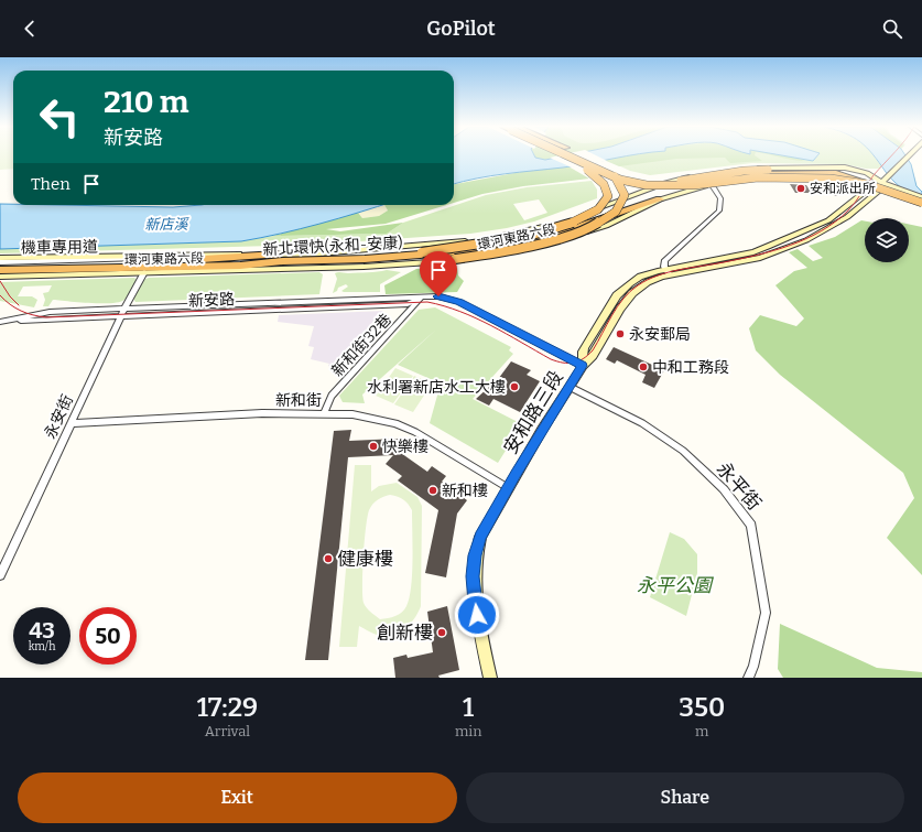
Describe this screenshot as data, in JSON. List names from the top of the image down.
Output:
{
  "streets": {
    "highway": ["新北環快(永和-安康)"],
    "main road": ["環河東路六段", "安和路三段"],
    "street": [
      "機車專用道",
      "新安路",
      "新和街32巷",
      "新和街",
      "永安街",
      "永平街"
    ]
  },
  "crossings": [
    ["環河東路六段", "新北環快(永和-安康)"],
    ["環河東路六段", "機車專用道"],
    ["環河東路六段", "安和路三段"],
    ["環河東路六段", "永安街"],
    ["新北環快(永和-安康)", "機車專用道"],
    ["新安路", "新和街32巷"],
    ["新安路", "安和路三段"],
    ["新安路", "永安街"],
    ["新和街32巷", "新和街"],
    ["新和街", "安和路三段"],
    ["新和街", "永安街"],
    ["安和路三段", "永平街"]
  ],
  "water": ["新店溪"],
  "parks": ["永平公園"],
  "places": [
    "安和派出所",
    "永安郵局",
    "中和工務段",
    "水利署新店水工大樓",
    "快樂樓",
    "新和樓",
    "健康樓",
    "創新樓"
  ],
  "page": {
    "header": "GoPilot",
    "turn": ["210 m", "新安路"],
    "then": "Then",
    "speed": "43 km/h",
    "limit": "50",
    "eta": [
      "17:29",
      "Arrival",
      "1",
      "min",
      "350",
      "m"
    ],
    "buttons": ["Exit", "Share"]
  }
}
